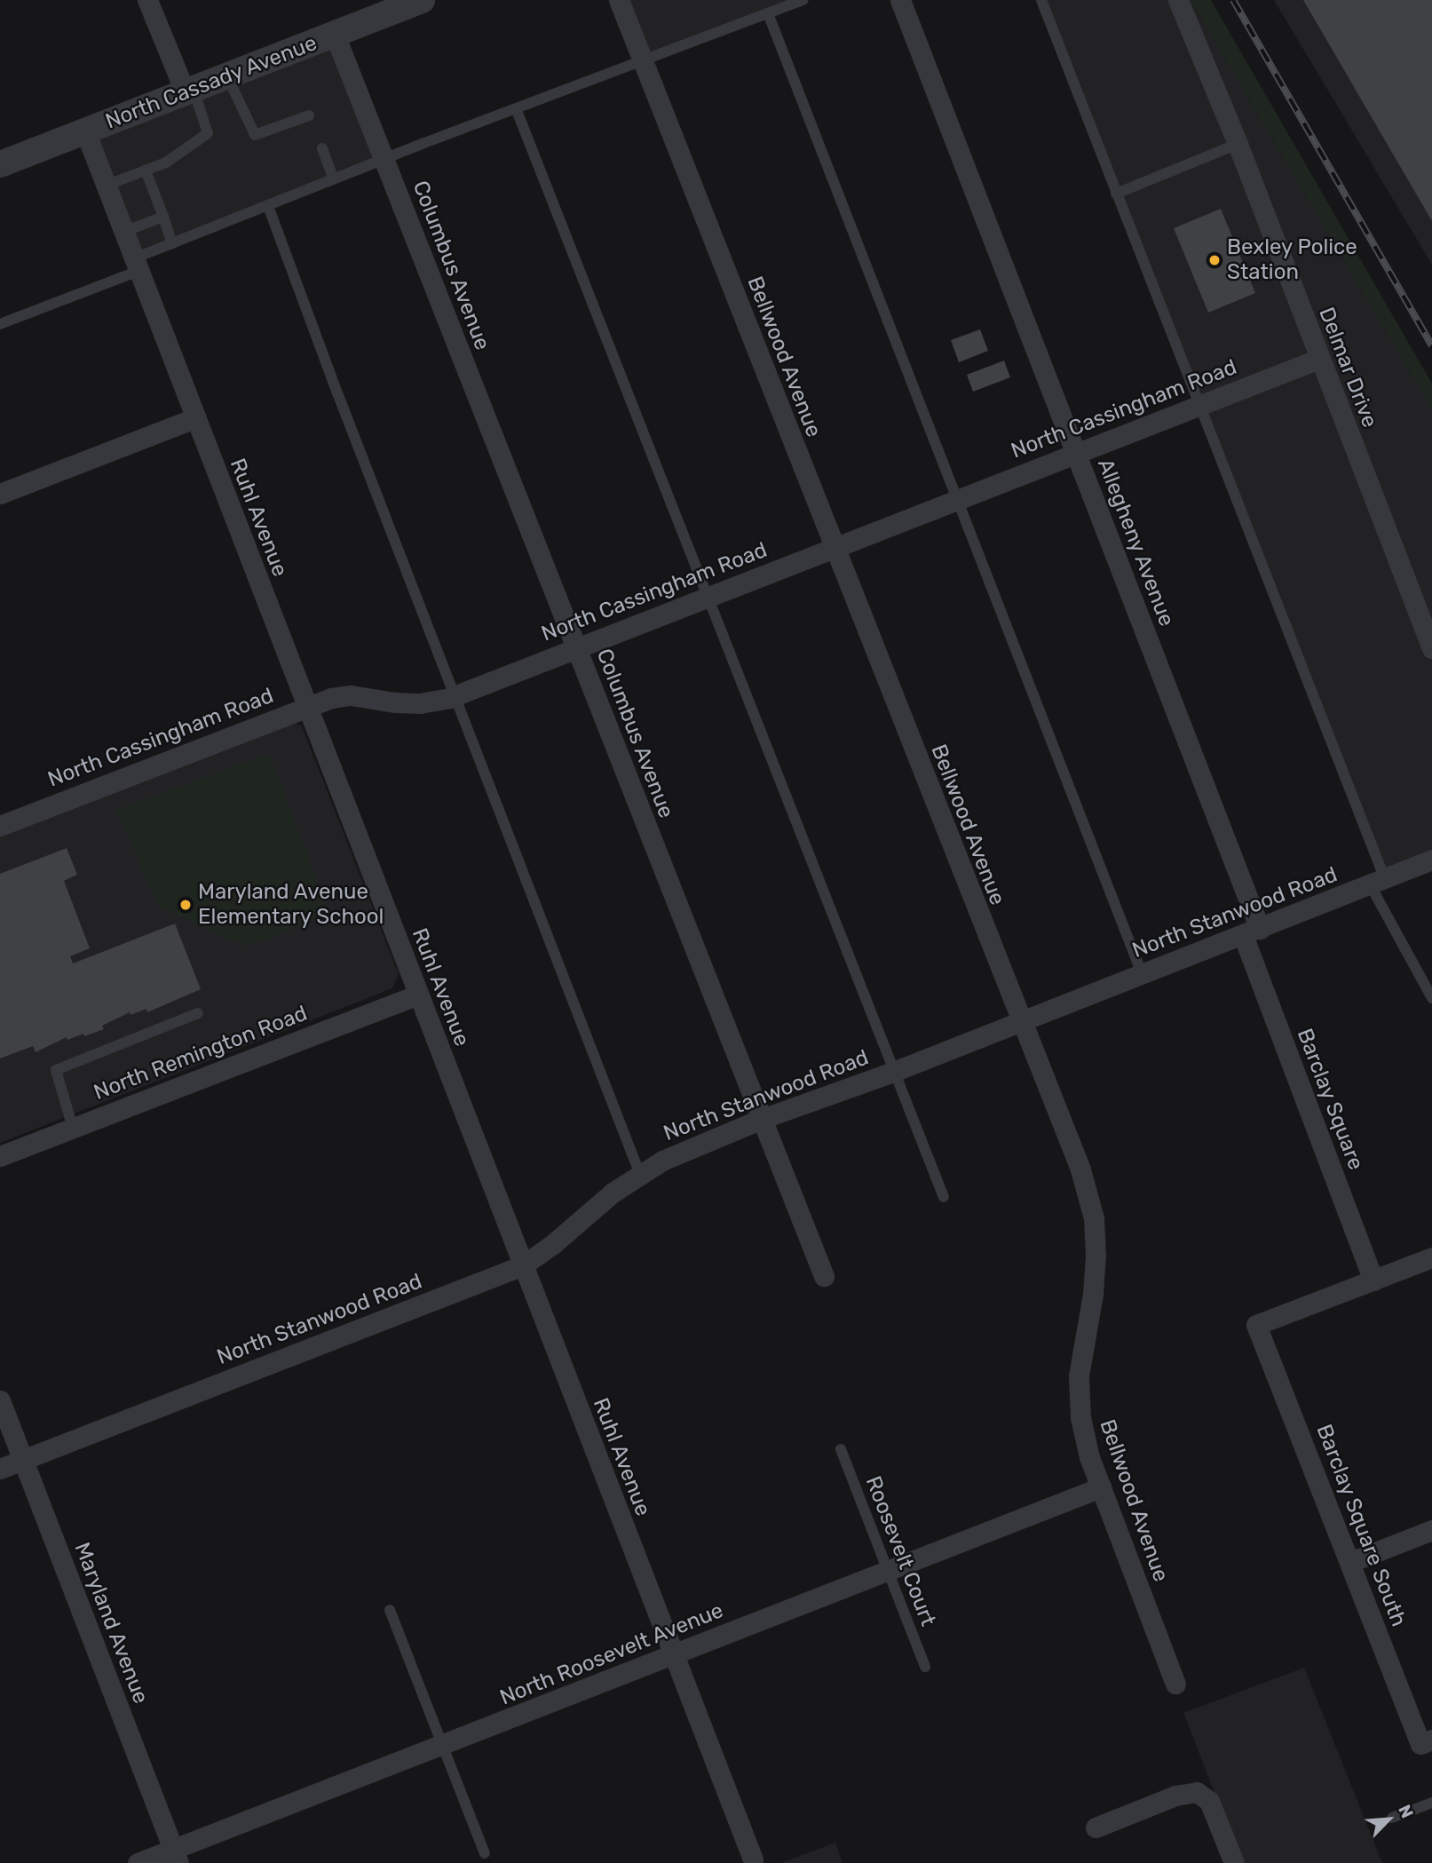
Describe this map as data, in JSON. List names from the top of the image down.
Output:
{
  "streets": {
    "street": [
      "North Cassady Avenue",
      "Columbus Avenue",
      "Bellwood Avenue",
      "Delmar Drive",
      "North Cassingham Road",
      "Ruhl Avenue",
      "Allegheny Avenue",
      "North Stanwood Road",
      "North Remington Road",
      "Barclay Square",
      "Barclay Square South",
      "Maryland Avenue",
      "North Roosevelt Avenue"
    ],
    "lane": ["Roosevelt Court"]
  },
  "crossings": [
    ["North Cassady Avenue", "Columbus Avenue"],
    ["North Cassady Avenue", "Ruhl Avenue"],
    ["Columbus Avenue", "North Cassingham Road"],
    ["Columbus Avenue", "North Stanwood Road"],
    ["Bellwood Avenue", "North Cassingham Road"],
    ["Bellwood Avenue", "North Stanwood Road"],
    ["Bellwood Avenue", "North Roosevelt Avenue"],
    ["Delmar Drive", "North Cassingham Road"],
    ["North Cassingham Road", "Ruhl Avenue"],
    ["North Cassingham Road", "Allegheny Avenue"],
    ["Ruhl Avenue", "North Stanwood Road"],
    ["Ruhl Avenue", "North Remington Road"],
    ["Ruhl Avenue", "North Roosevelt Avenue"],
    ["Allegheny Avenue", "North Stanwood Road"],
    ["Allegheny Avenue", "Barclay Square"],
    ["North Stanwood Road", "Barclay Square"],
    ["North Stanwood Road", "Maryland Avenue"],
    ["Barclay Square", "Barclay Square South"],
    ["Roosevelt Court", "North Roosevelt Avenue"],
    ["Maryland Avenue", "North Roosevelt Avenue"]
  ],
  "places": ["Bexley Police Station", "Maryland Avenue Elementary School"],
  "north": "top right"
}
